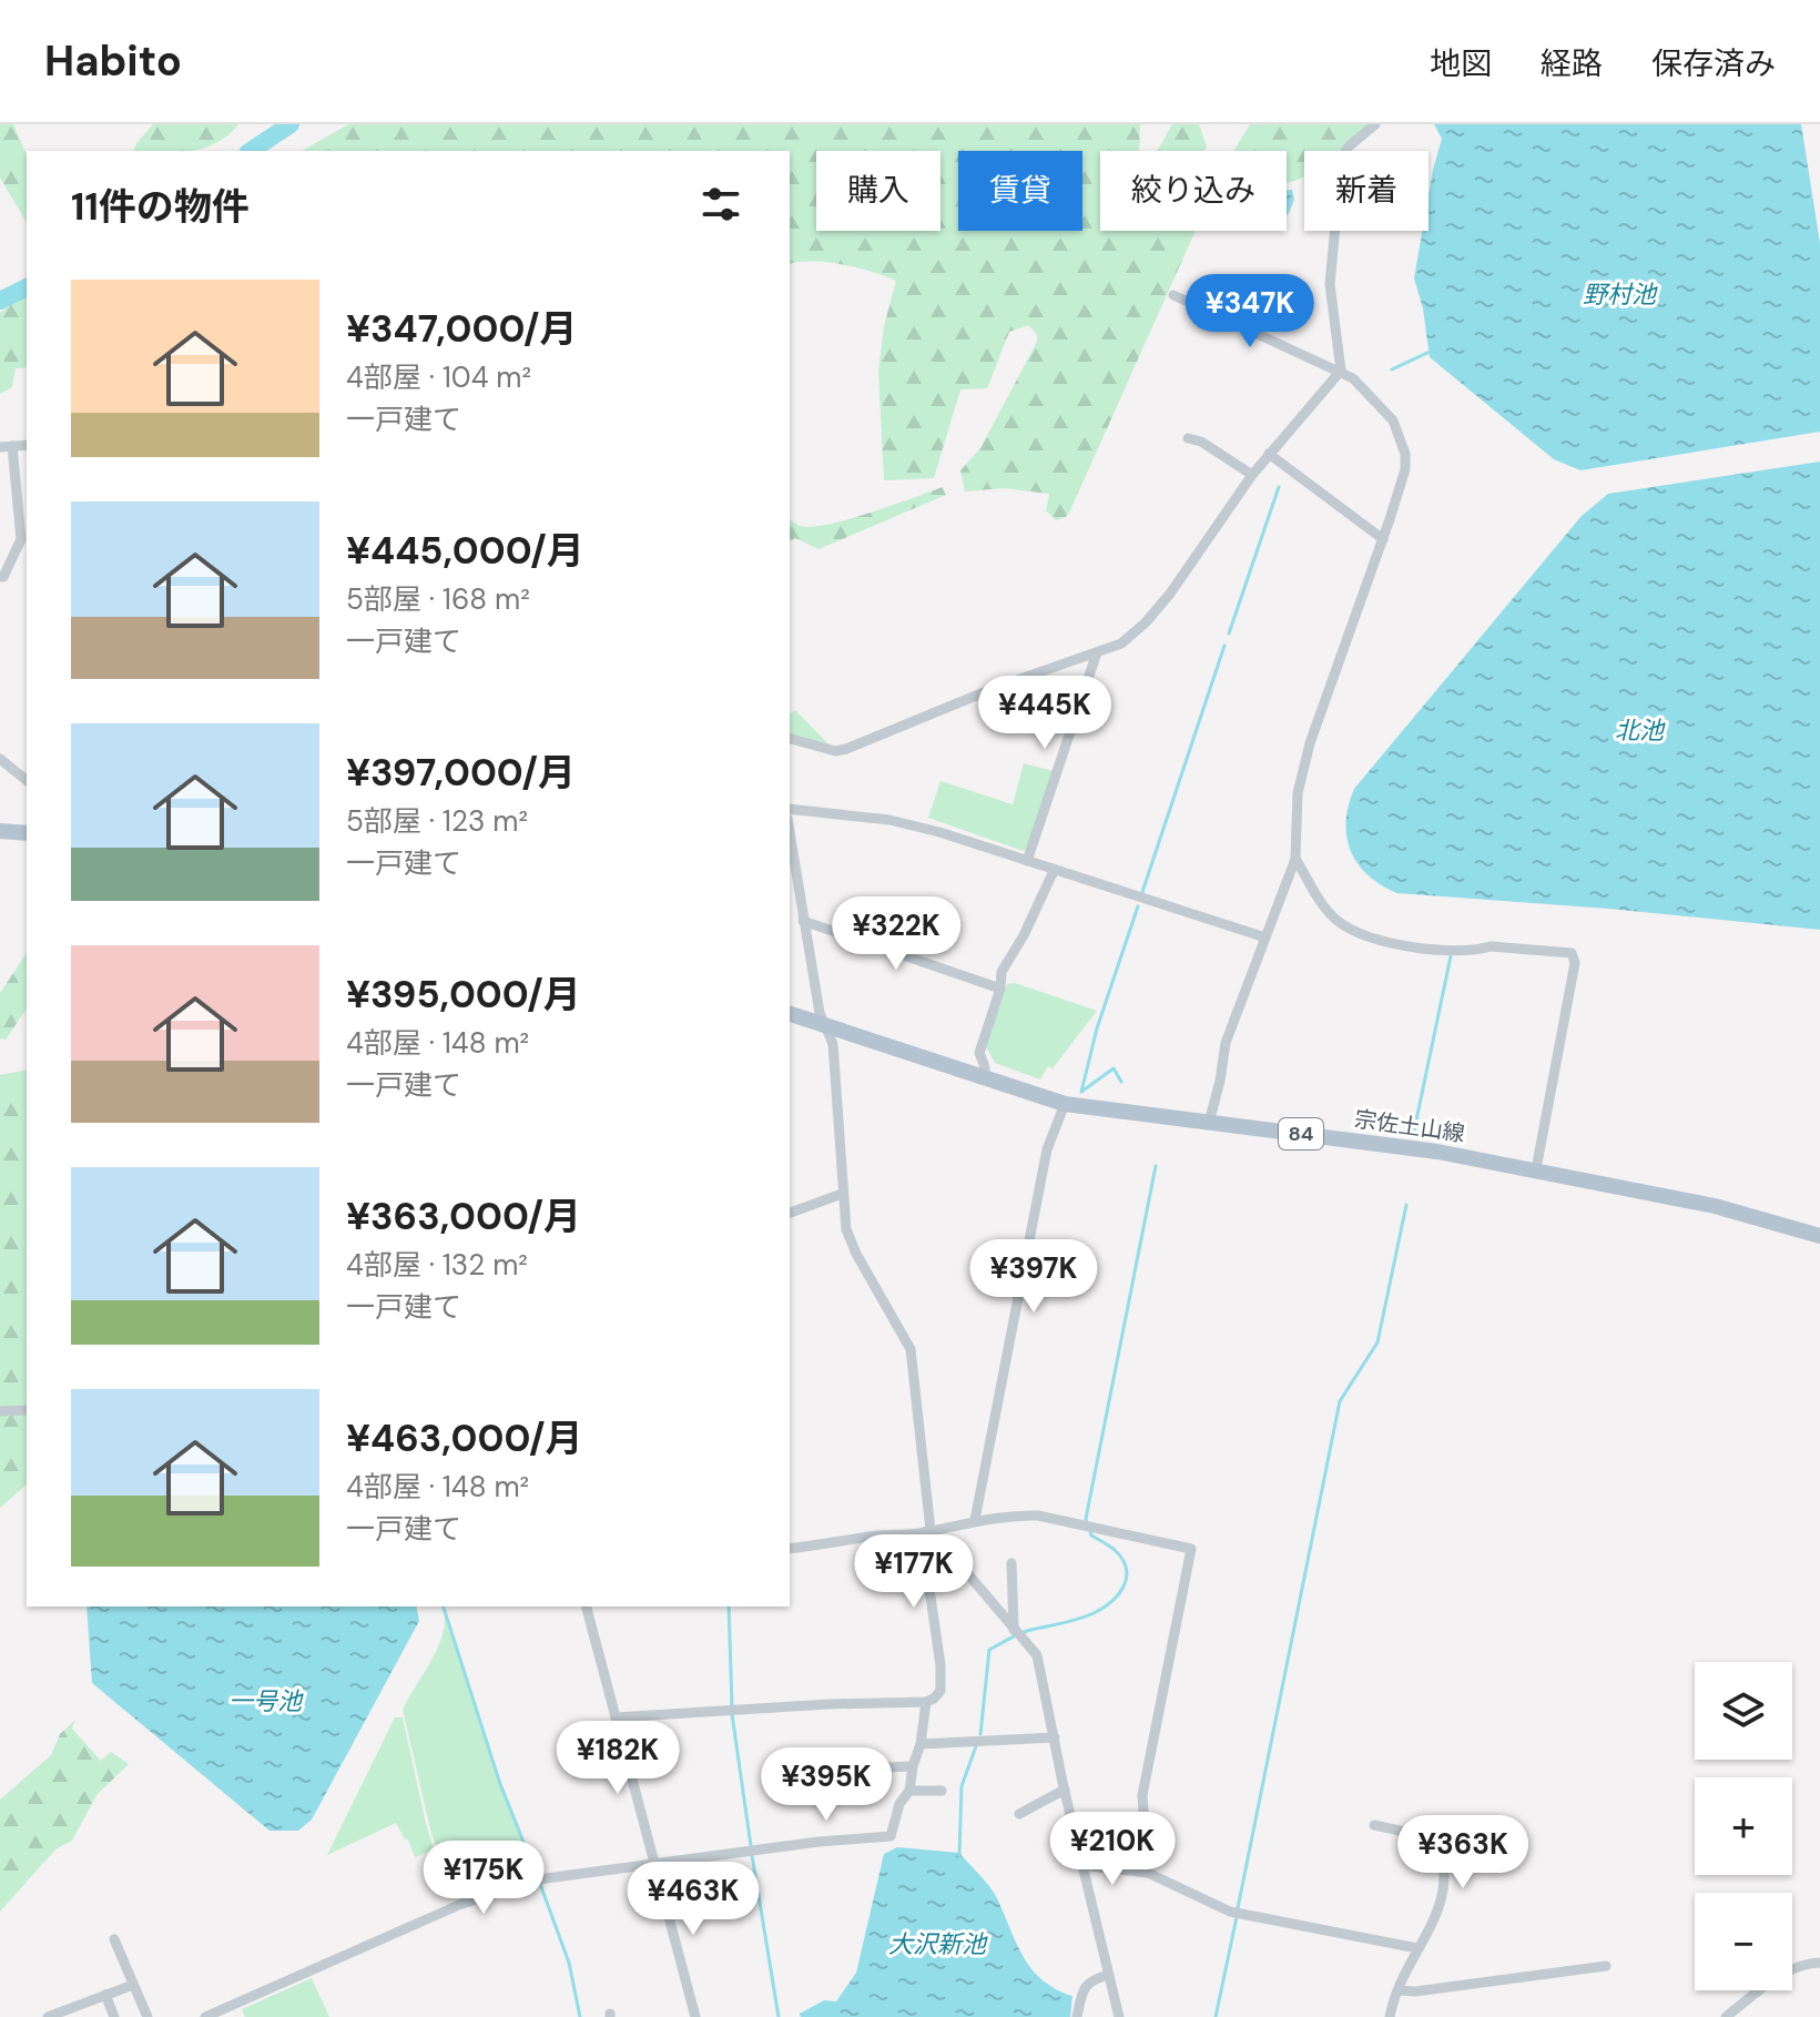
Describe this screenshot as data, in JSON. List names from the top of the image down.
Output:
{
  "streets": {
    "main road": ["宗佐土山線", "84"]
  },
  "water": [
    "野村池",
    "北池",
    "一号池",
    "大沢新池"
  ],
  "page": {
    "header": "Habito",
    "nav": ["地図", "経路", "保存済み"],
    "chip": [
      "購入",
      "賃貸",
      "絞り込み",
      "新着"
    ],
    "heading": "11件の物件",
    "list": [
      {
        "name": "¥347,000/月",
        "note": "4部屋 · 104 m² · 一戸建て"
      },
      {
        "name": "¥445,000/月",
        "note": "5部屋 · 168 m² · 一戸建て"
      },
      {
        "name": "¥397,000/月",
        "note": "5部屋 · 123 m² · 一戸建て"
      },
      {
        "name": "¥395,000/月",
        "note": "4部屋 · 148 m² · 一戸建て"
      },
      {
        "name": "¥363,000/月",
        "note": "4部屋 · 132 m² · 一戸建て"
      },
      {
        "name": "¥463,000/月",
        "note": "4部屋 · 148 m² · 一戸建て"
      }
    ],
    "price": [
      "¥347K",
      "¥445K",
      "¥322K",
      "¥397K",
      "¥177K",
      "¥182K",
      "¥395K",
      "¥210K",
      "¥363K",
      "¥175K",
      "¥463K"
    ],
    "map_buttons": ["+", "−"]
  }
}
